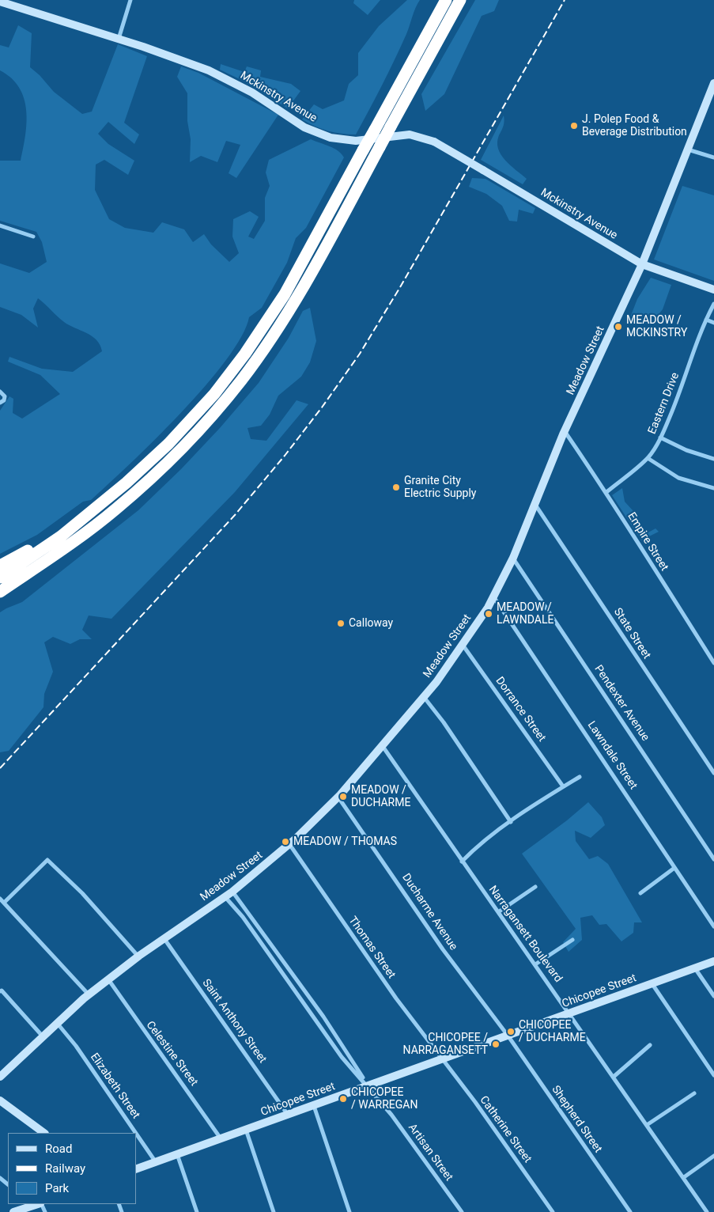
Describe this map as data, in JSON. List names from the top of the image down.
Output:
{
  "streets": {
    "main road": ["Mckinstry Avenue", "Meadow Street", "Chicopee Street"],
    "street": [
      "Eastern Drive",
      "Empire Street",
      "State Street",
      "Pendexter Avenue",
      "Dorrance Street",
      "Lawndale Street",
      "Ducharme Avenue",
      "Narragansett Boulevard",
      "Thomas Street",
      "Saint Anthony Street",
      "Celestine Street",
      "Elizabeth Street",
      "Shepherd Street",
      "Catherine Street",
      "Artisan Street"
    ]
  },
  "crossings": [
    ["Mckinstry Avenue", "Meadow Street"],
    ["Meadow Street", "Empire Street"],
    ["Meadow Street", "State Street"],
    ["Meadow Street", "Pendexter Avenue"],
    ["Meadow Street", "Dorrance Street"],
    ["Meadow Street", "Lawndale Street"],
    ["Meadow Street", "Ducharme Avenue"],
    ["Meadow Street", "Narragansett Boulevard"],
    ["Meadow Street", "Thomas Street"],
    ["Meadow Street", "Saint Anthony Street"],
    ["Meadow Street", "Celestine Street"],
    ["Meadow Street", "Elizabeth Street"],
    ["Eastern Drive", "Empire Street"],
    ["Ducharme Avenue", "Chicopee Street"],
    ["Ducharme Avenue", "Shepherd Street"],
    ["Narragansett Boulevard", "Chicopee Street"],
    ["Thomas Street", "Chicopee Street"],
    ["Thomas Street", "Catherine Street"],
    ["Chicopee Street", "Saint Anthony Street"],
    ["Chicopee Street", "Celestine Street"],
    ["Chicopee Street", "Elizabeth Street"],
    ["Chicopee Street", "Shepherd Street"],
    ["Chicopee Street", "Catherine Street"],
    ["Chicopee Street", "Artisan Street"]
  ],
  "places": [
    "J. Polep Food & Beverage Distribution",
    "MEADOW / MCKINSTRY",
    "Granite City Electric Supply",
    "MEADOW / LAWNDALE",
    "Calloway",
    "MEADOW / DUCHARME",
    "MEADOW / THOMAS",
    "CHICOPEE / DUCHARME",
    "CHICOPEE / NARRAGANSETT",
    "CHICOPEE / WARREGAN"
  ],
  "legend": ["Road", "Railway", "Park"]
}
